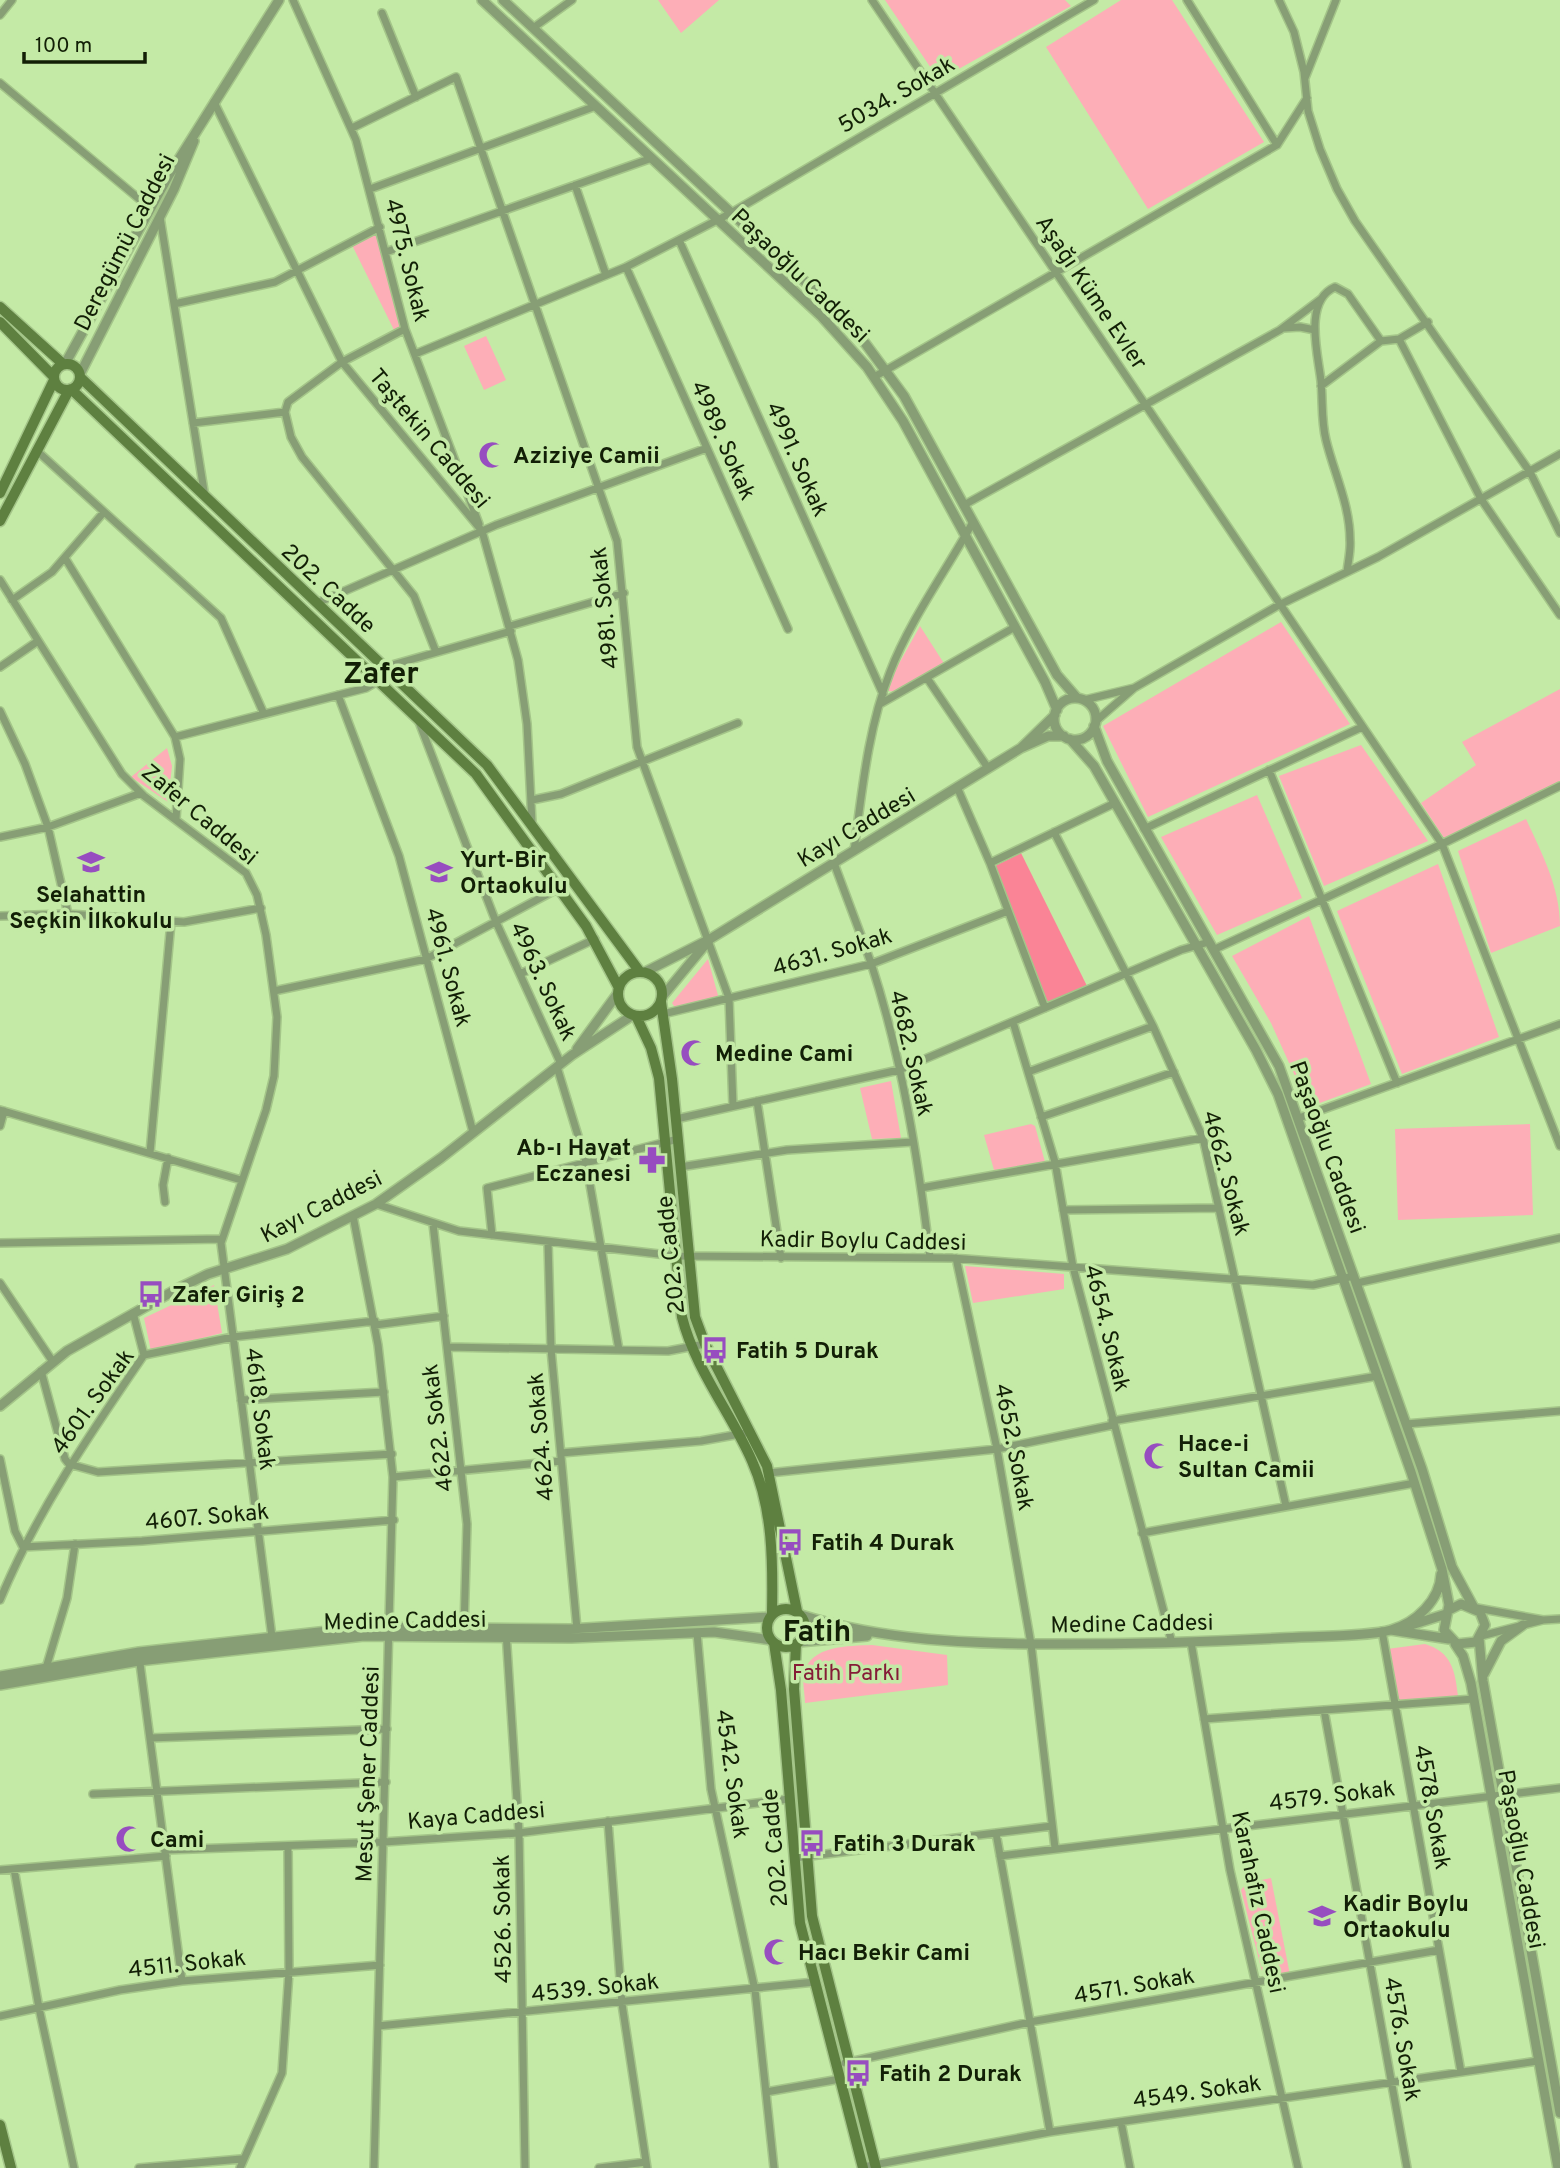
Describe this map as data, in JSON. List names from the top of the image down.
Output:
{
  "streets": {
    "main road": ["202. Cadde"],
    "street": [
      "5034. Sokak",
      "Deregümü Caddesi",
      "4975. Sokak",
      "Paşaoğlu Caddesi",
      "Aşağı Küme Evler",
      "Taştekin Caddesi",
      "4989. Sokak",
      "4991. Sokak",
      "4981. Sokak",
      "Zafer Caddesi",
      "Kayı Caddesi",
      "4631. Sokak",
      "4961. Sokak",
      "4963. Sokak",
      "4682. Sokak",
      "4662. Sokak",
      "Kadir Boylu Caddesi",
      "4654. Sokak",
      "4601. Sokak",
      "4618. Sokak",
      "4622. Sokak",
      "4624. Sokak",
      "4652. Sokak",
      "4607. Sokak",
      "Medine Caddesi",
      "Mesut Şener Caddesi",
      "4542. Sokak",
      "4579. Sokak",
      "4578. Sokak",
      "Kaya Caddesi",
      "Karahafız Caddesi",
      "4526. Sokak",
      "4511. Sokak",
      "4571. Sokak",
      "4539. Sokak",
      "4576. Sokak",
      "4549. Sokak"
    ]
  },
  "crossings": [
    ["5034. Sokak", "4975. Sokak"],
    ["5034. Sokak", "Paşaoğlu Caddesi"],
    ["5034. Sokak", "Aşağı Küme Evler"],
    ["5034. Sokak", "4989. Sokak"],
    ["5034. Sokak", "4991. Sokak"],
    ["5034. Sokak", "4981. Sokak"],
    ["Deregümü Caddesi", "Taştekin Caddesi"],
    ["Deregümü Caddesi", "202. Cadde"],
    ["4975. Sokak", "Taştekin Caddesi"],
    ["Paşaoğlu Caddesi", "Kayı Caddesi"],
    ["Paşaoğlu Caddesi", "Kadir Boylu Caddesi"],
    ["Paşaoğlu Caddesi", "Medine Caddesi"],
    ["Paşaoğlu Caddesi", "4579. Sokak"],
    ["Paşaoğlu Caddesi", "4549. Sokak"],
    ["Taştekin Caddesi", "202. Cadde"],
    ["202. Cadde", "Kayı Caddesi"],
    ["202. Cadde", "4631. Sokak"],
    ["202. Cadde", "4963. Sokak"],
    ["202. Cadde", "Kadir Boylu Caddesi"],
    ["202. Cadde", "Medine Caddesi"],
    ["202. Cadde", "Kaya Caddesi"],
    ["202. Cadde", "4571. Sokak"],
    ["202. Cadde", "4539. Sokak"],
    ["202. Cadde", "4549. Sokak"],
    ["4981. Sokak", "Kayı Caddesi"],
    ["4981. Sokak", "4631. Sokak"],
    ["Zafer Caddesi", "Kayı Caddesi"],
    ["Zafer Caddesi", "4618. Sokak"],
    ["Kayı Caddesi", "4961. Sokak"],
    ["Kayı Caddesi", "4963. Sokak"],
    ["Kayı Caddesi", "4682. Sokak"],
    ["Kayı Caddesi", "Kadir Boylu Caddesi"],
    ["Kayı Caddesi", "4618. Sokak"],
    ["Kayı Caddesi", "Mesut Şener Caddesi"],
    ["4631. Sokak", "4682. Sokak"],
    ["4963. Sokak", "Kadir Boylu Caddesi"],
    ["4682. Sokak", "Kadir Boylu Caddesi"],
    ["4662. Sokak", "Kadir Boylu Caddesi"],
    ["Kadir Boylu Caddesi", "4654. Sokak"],
    ["Kadir Boylu Caddesi", "4622. Sokak"],
    ["Kadir Boylu Caddesi", "4624. Sokak"],
    ["Kadir Boylu Caddesi", "4652. Sokak"],
    ["4654. Sokak", "Medine Caddesi"],
    ["4601. Sokak", "4618. Sokak"],
    ["4601. Sokak", "4622. Sokak"],
    ["4601. Sokak", "4607. Sokak"],
    ["4601. Sokak", "Mesut Şener Caddesi"],
    ["4618. Sokak", "4607. Sokak"],
    ["4618. Sokak", "Medine Caddesi"],
    ["4622. Sokak", "Medine Caddesi"],
    ["4624. Sokak", "Medine Caddesi"],
    ["4652. Sokak", "Medine Caddesi"],
    ["4652. Sokak", "4579. Sokak"],
    ["4607. Sokak", "Mesut Şener Caddesi"],
    ["Medine Caddesi", "Mesut Şener Caddesi"],
    ["Medine Caddesi", "4542. Sokak"],
    ["Medine Caddesi", "4578. Sokak"],
    ["Medine Caddesi", "Karahafız Caddesi"],
    ["Medine Caddesi", "4526. Sokak"],
    ["Mesut Şener Caddesi", "Kaya Caddesi"],
    ["Mesut Şener Caddesi", "4511. Sokak"],
    ["Mesut Şener Caddesi", "4539. Sokak"],
    ["4542. Sokak", "Kaya Caddesi"],
    ["4542. Sokak", "4539. Sokak"],
    ["4579. Sokak", "4578. Sokak"],
    ["4579. Sokak", "Karahafız Caddesi"],
    ["4579. Sokak", "4576. Sokak"],
    ["4578. Sokak", "4571. Sokak"],
    ["4578. Sokak", "4549. Sokak"],
    ["Kaya Caddesi", "4526. Sokak"],
    ["Karahafız Caddesi", "4571. Sokak"],
    ["Karahafız Caddesi", "4549. Sokak"],
    ["4526. Sokak", "4539. Sokak"],
    ["4571. Sokak", "4576. Sokak"],
    ["4576. Sokak", "4549. Sokak"]
  ],
  "districts": ["Zafer", "Fatih"],
  "parks": ["Fatih Parkı"],
  "places": {
    "mosque": [
      "Aziziye Camii",
      "Medine Cami",
      "Hace-i Sultan Camii",
      "Cami",
      "Hacı Bekir Cami"
    ],
    "school or university": ["Selahattin Seçkin İlkokulu", "Yurt-Bir Ortaokulu", "Kadir Boylu Ortaokulu"],
    "pharmacy": ["Ab-ı Hayat Eczanesi"],
    "bus stop": [
      "Zafer Giriş 2",
      "Fatih 5 Durak",
      "Fatih 4 Durak",
      "Fatih 3 Durak",
      "Fatih 2 Durak"
    ]
  },
  "scale_bar": "100 m"
}
